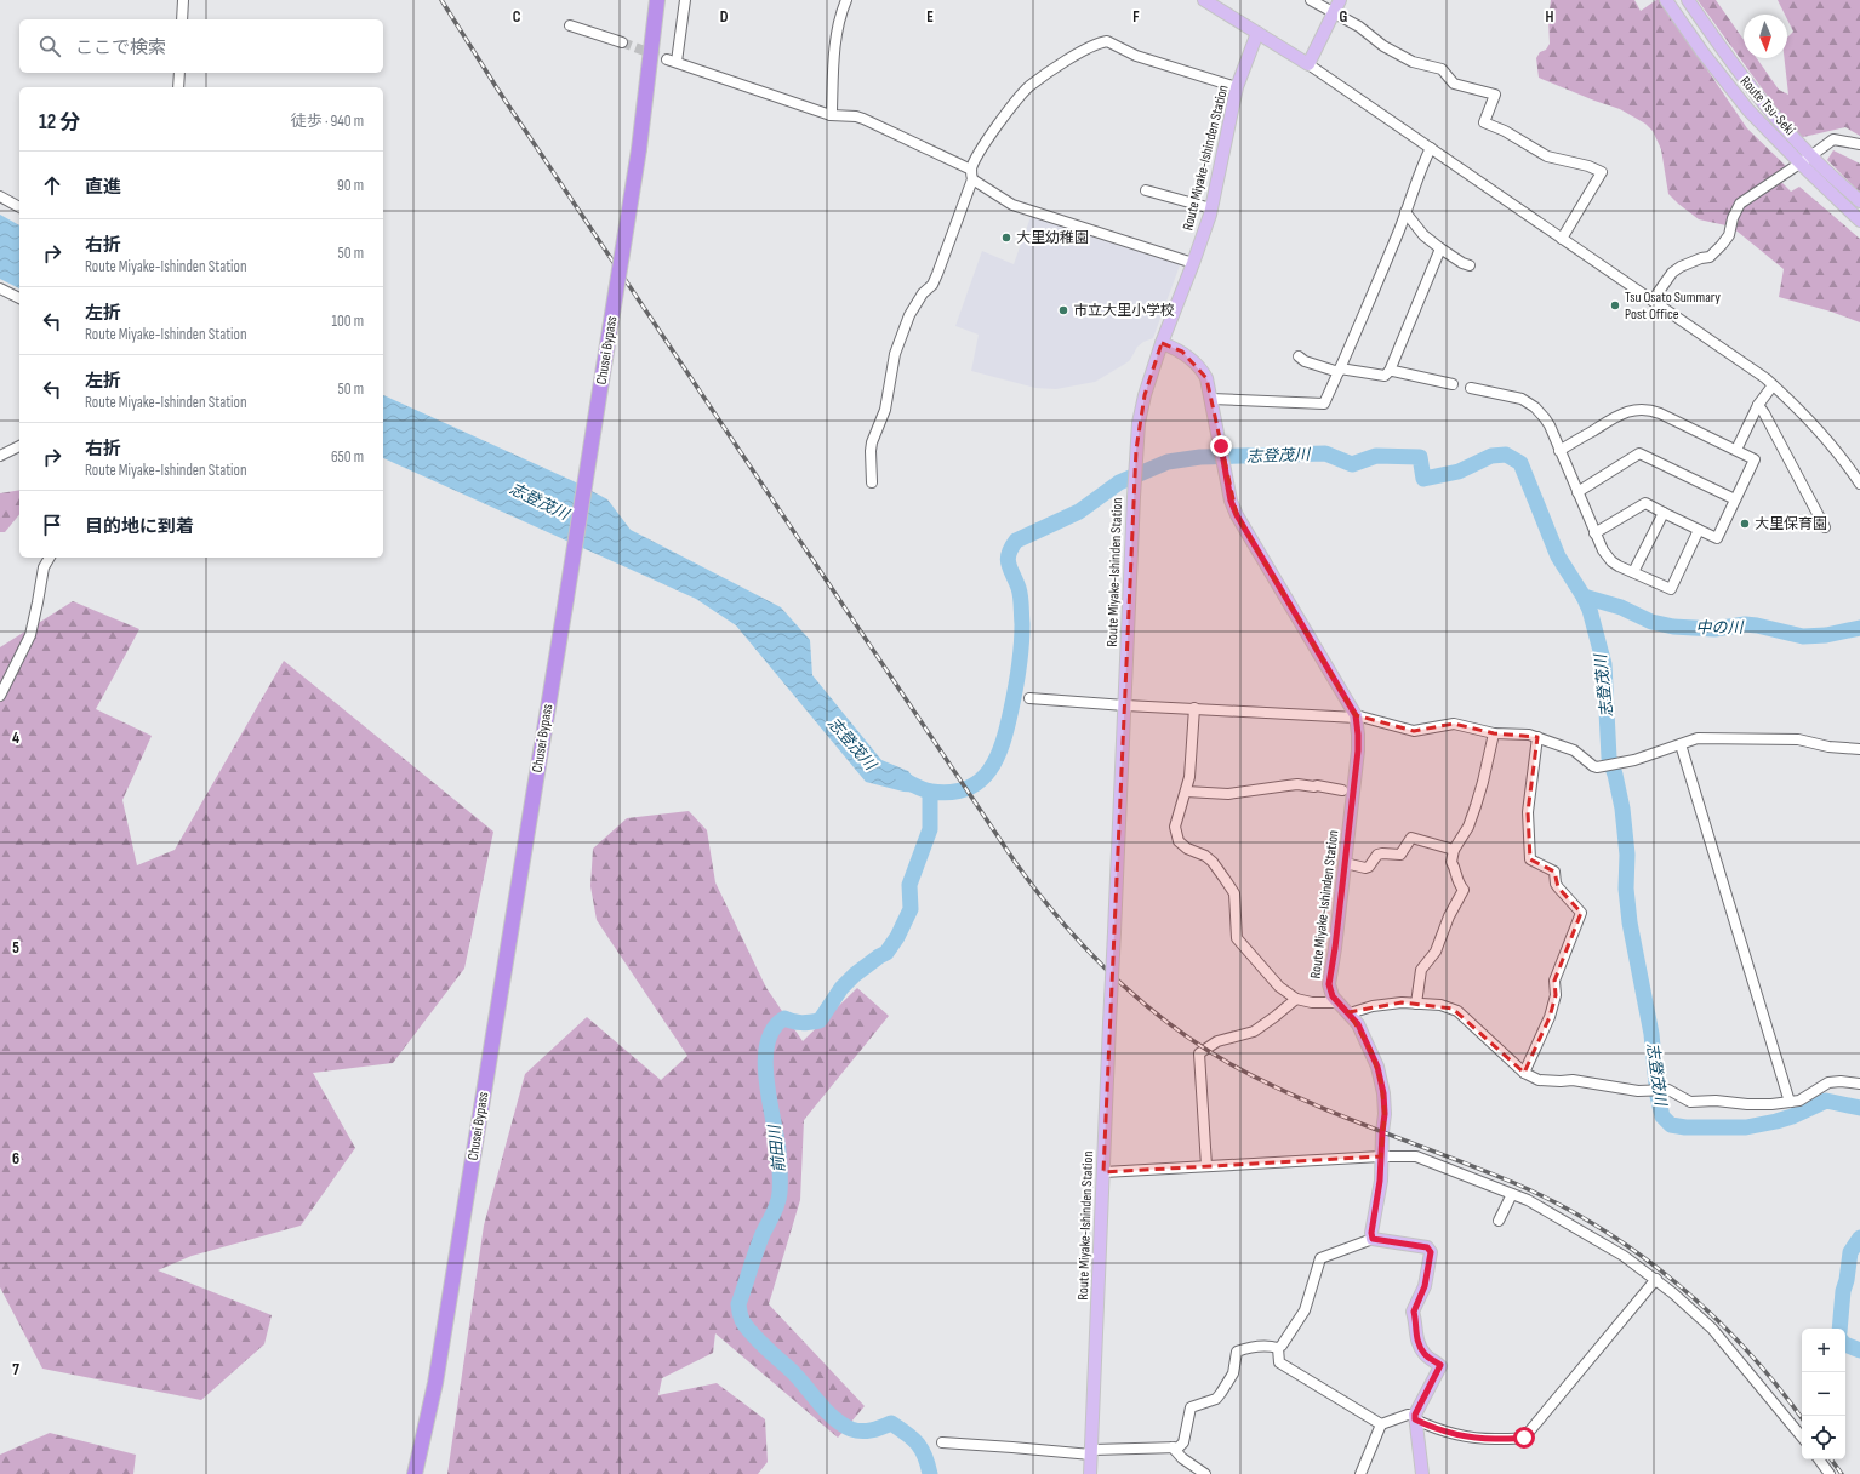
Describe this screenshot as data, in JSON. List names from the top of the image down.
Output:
{
  "streets": {
    "highway": ["Chusei Bypass"],
    "main road": ["Route Tsu-Seki", "Route Miyake-Ishinden Station"]
  },
  "water": ["志登茂川", "中の川", "前田川"],
  "places": [
    "大里幼稚園",
    "Tsu Osato Summary Post Office",
    "市立大里小学校",
    "大里保育園"
  ],
  "north": "bottom",
  "page": {
    "search": "ここで検索",
    "heading": ["12 分", "徒歩 · 940 m"],
    "list": [
      ["直進", "90 m"],
      ["右折", "Route Miyake-Ishinden Station", "50 m"],
      ["左折", "Route Miyake-Ishinden Station", "100 m"],
      ["左折", "Route Miyake-Ishinden Station", "50 m"],
      ["右折", "Route Miyake-Ishinden Station", "650 m"],
      "目的地に到着"
    ],
    "map_buttons": ["+", "−"]
  },
  "grid": {
    "columns": [
      "C",
      "D",
      "E",
      "F",
      "G",
      "H"
    ],
    "rows": [
      "4",
      "5",
      "6",
      "7"
    ]
  }
}
